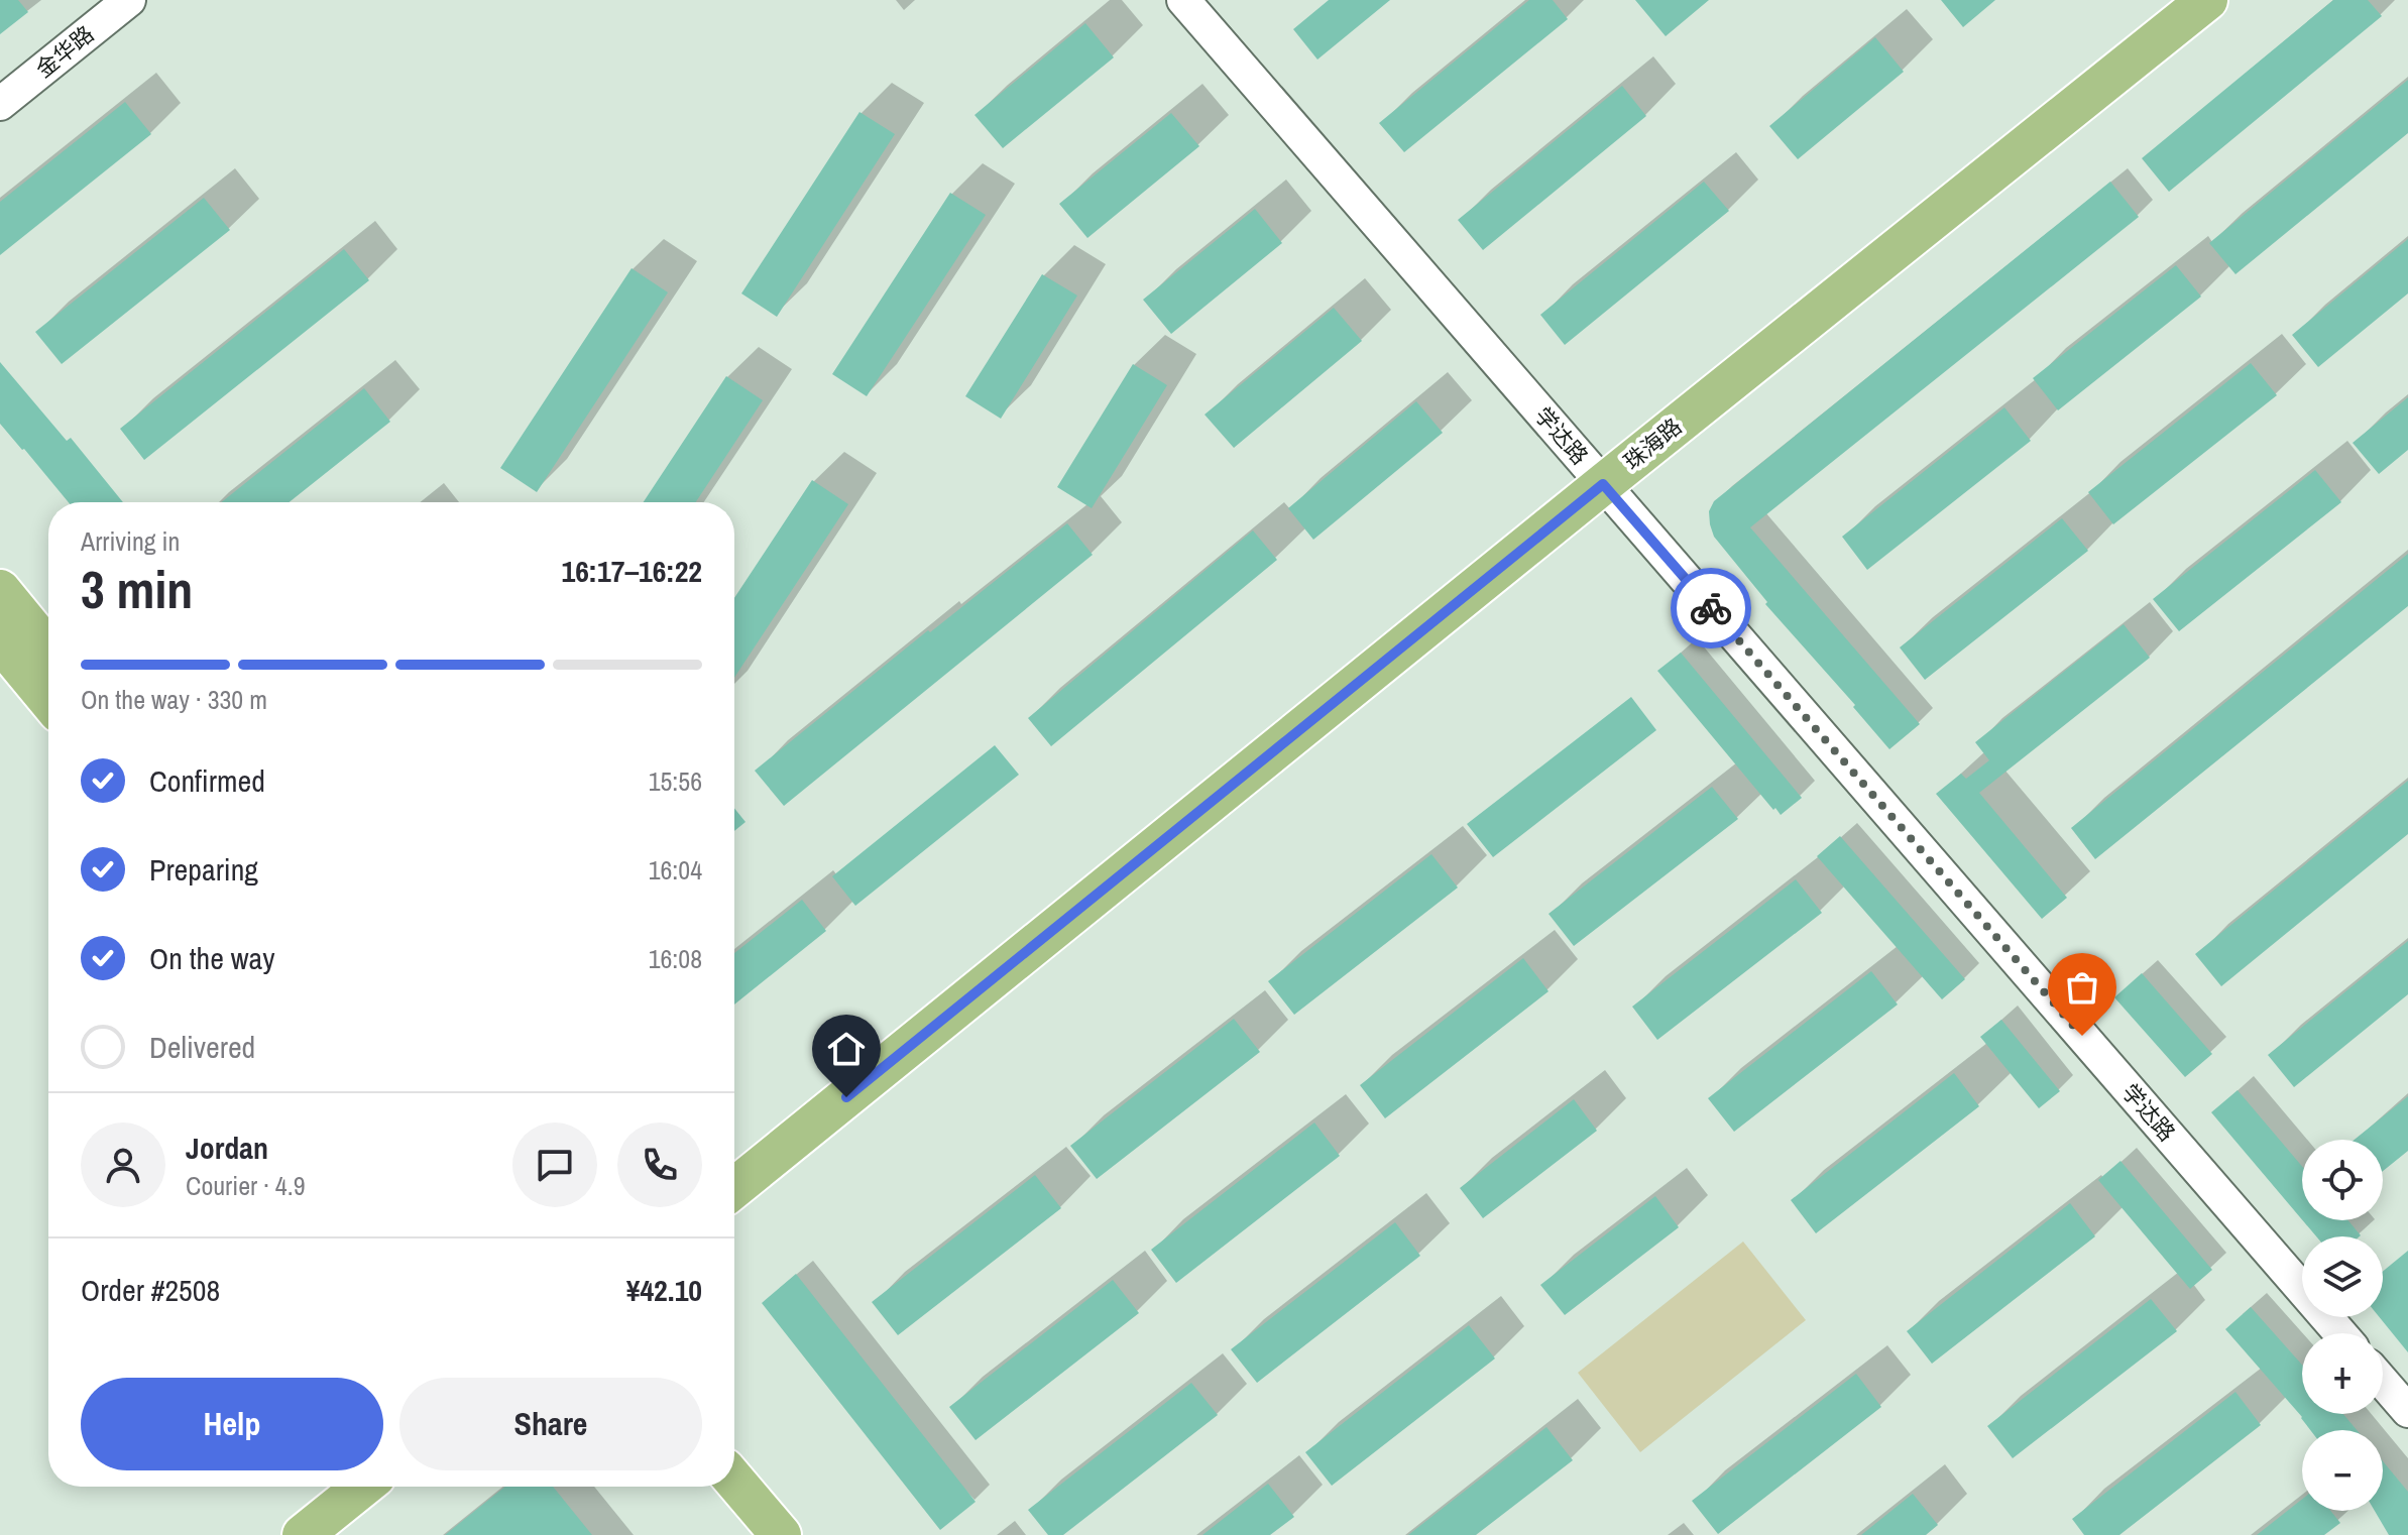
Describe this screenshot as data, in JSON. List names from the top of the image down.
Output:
{
  "streets": {
    "main road": ["珠海路"],
    "street": ["金华路", "学达路"]
  },
  "crossings": [
    ["学达路", "珠海路"]
  ],
  "page": {
    "heading": ["3 min", "Arriving in", "16:17–16:22"],
    "panel": [
      "Jordan",
      "Courier · 4.9",
      "Order #2508",
      "¥42.10"
    ],
    "bar": "On the way · 330 m",
    "list": [
      ["Confirmed", "15:56"],
      ["Preparing", "16:04"],
      ["On the way", "16:08"],
      "Delivered"
    ],
    "map_buttons": ["+", "−"],
    "buttons": ["Help", "Share"]
  }
}
